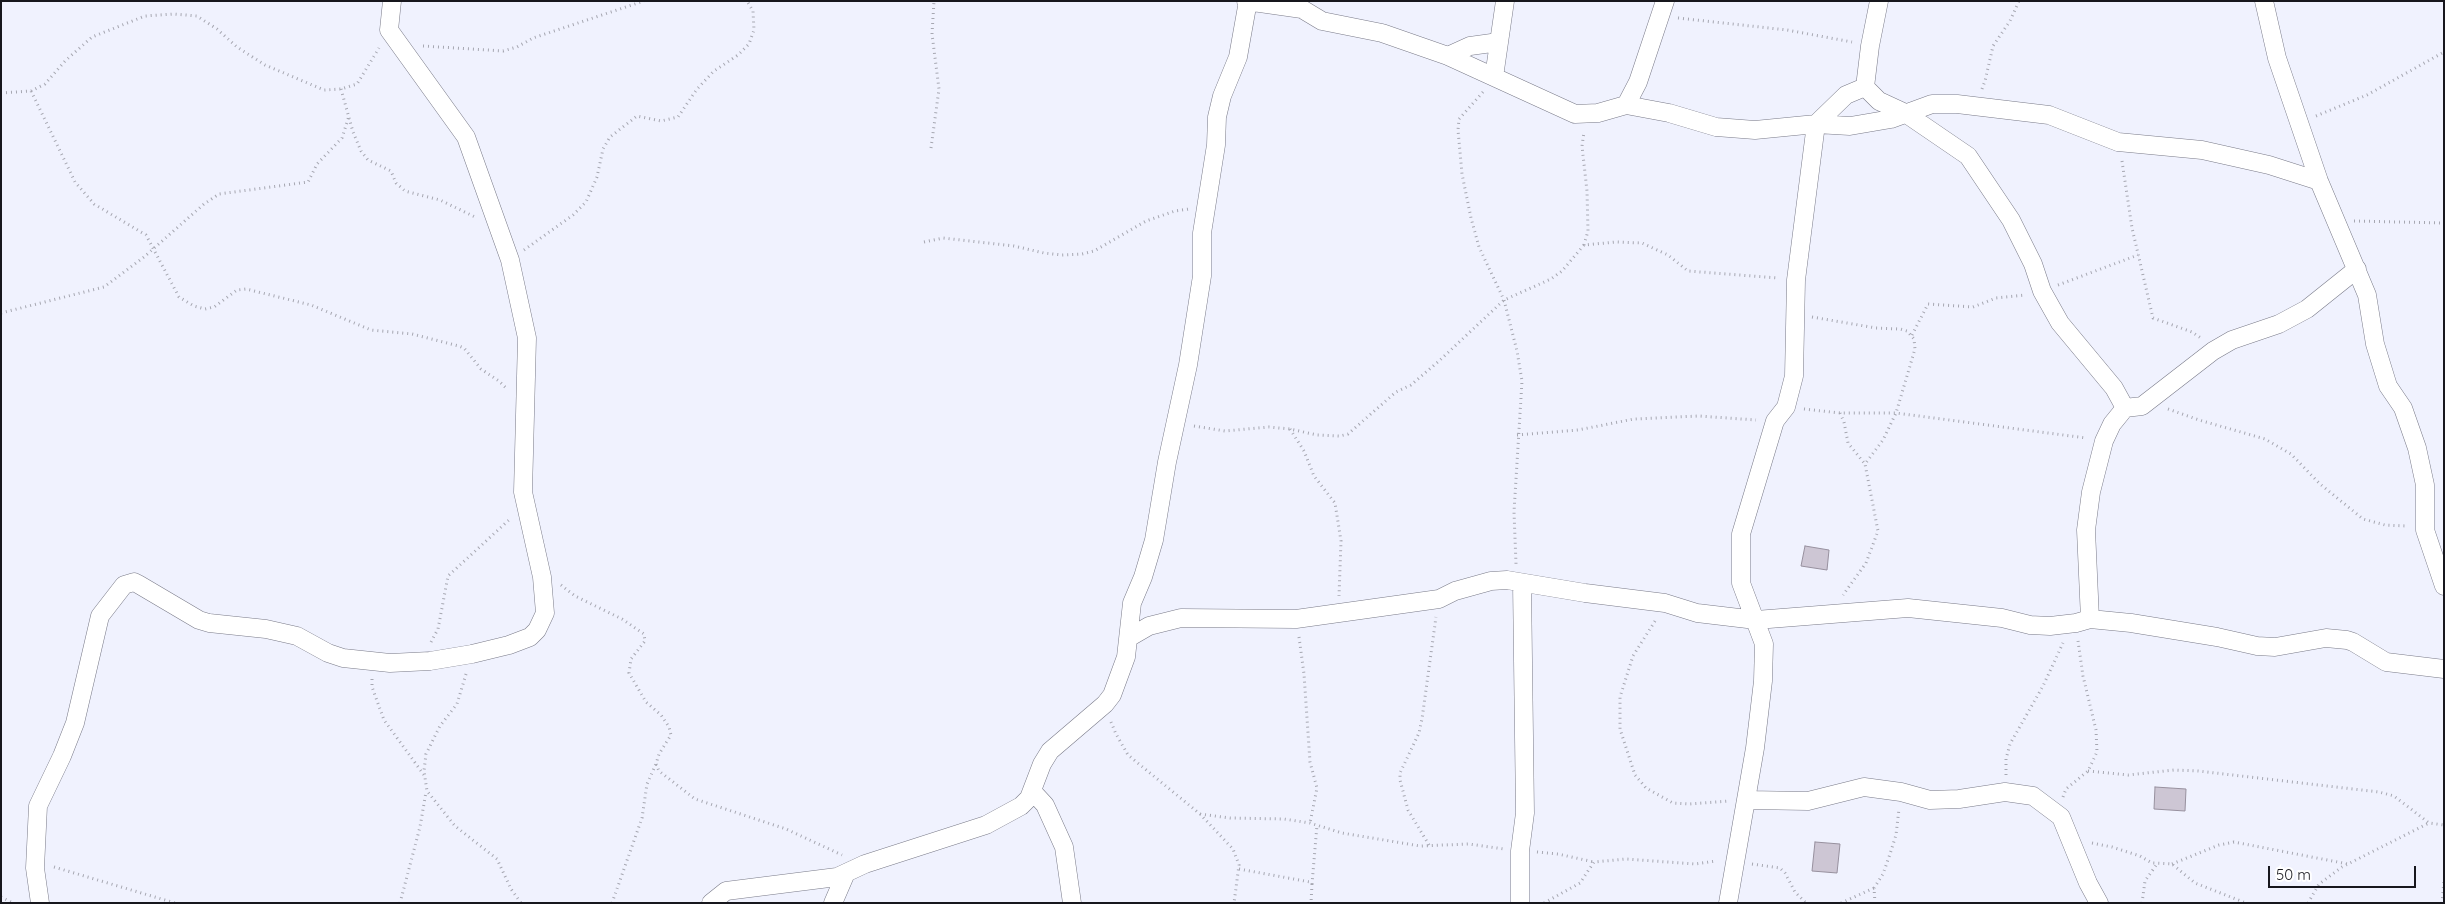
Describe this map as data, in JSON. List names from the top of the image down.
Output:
{
  "scale_bar": "50 m"
}
